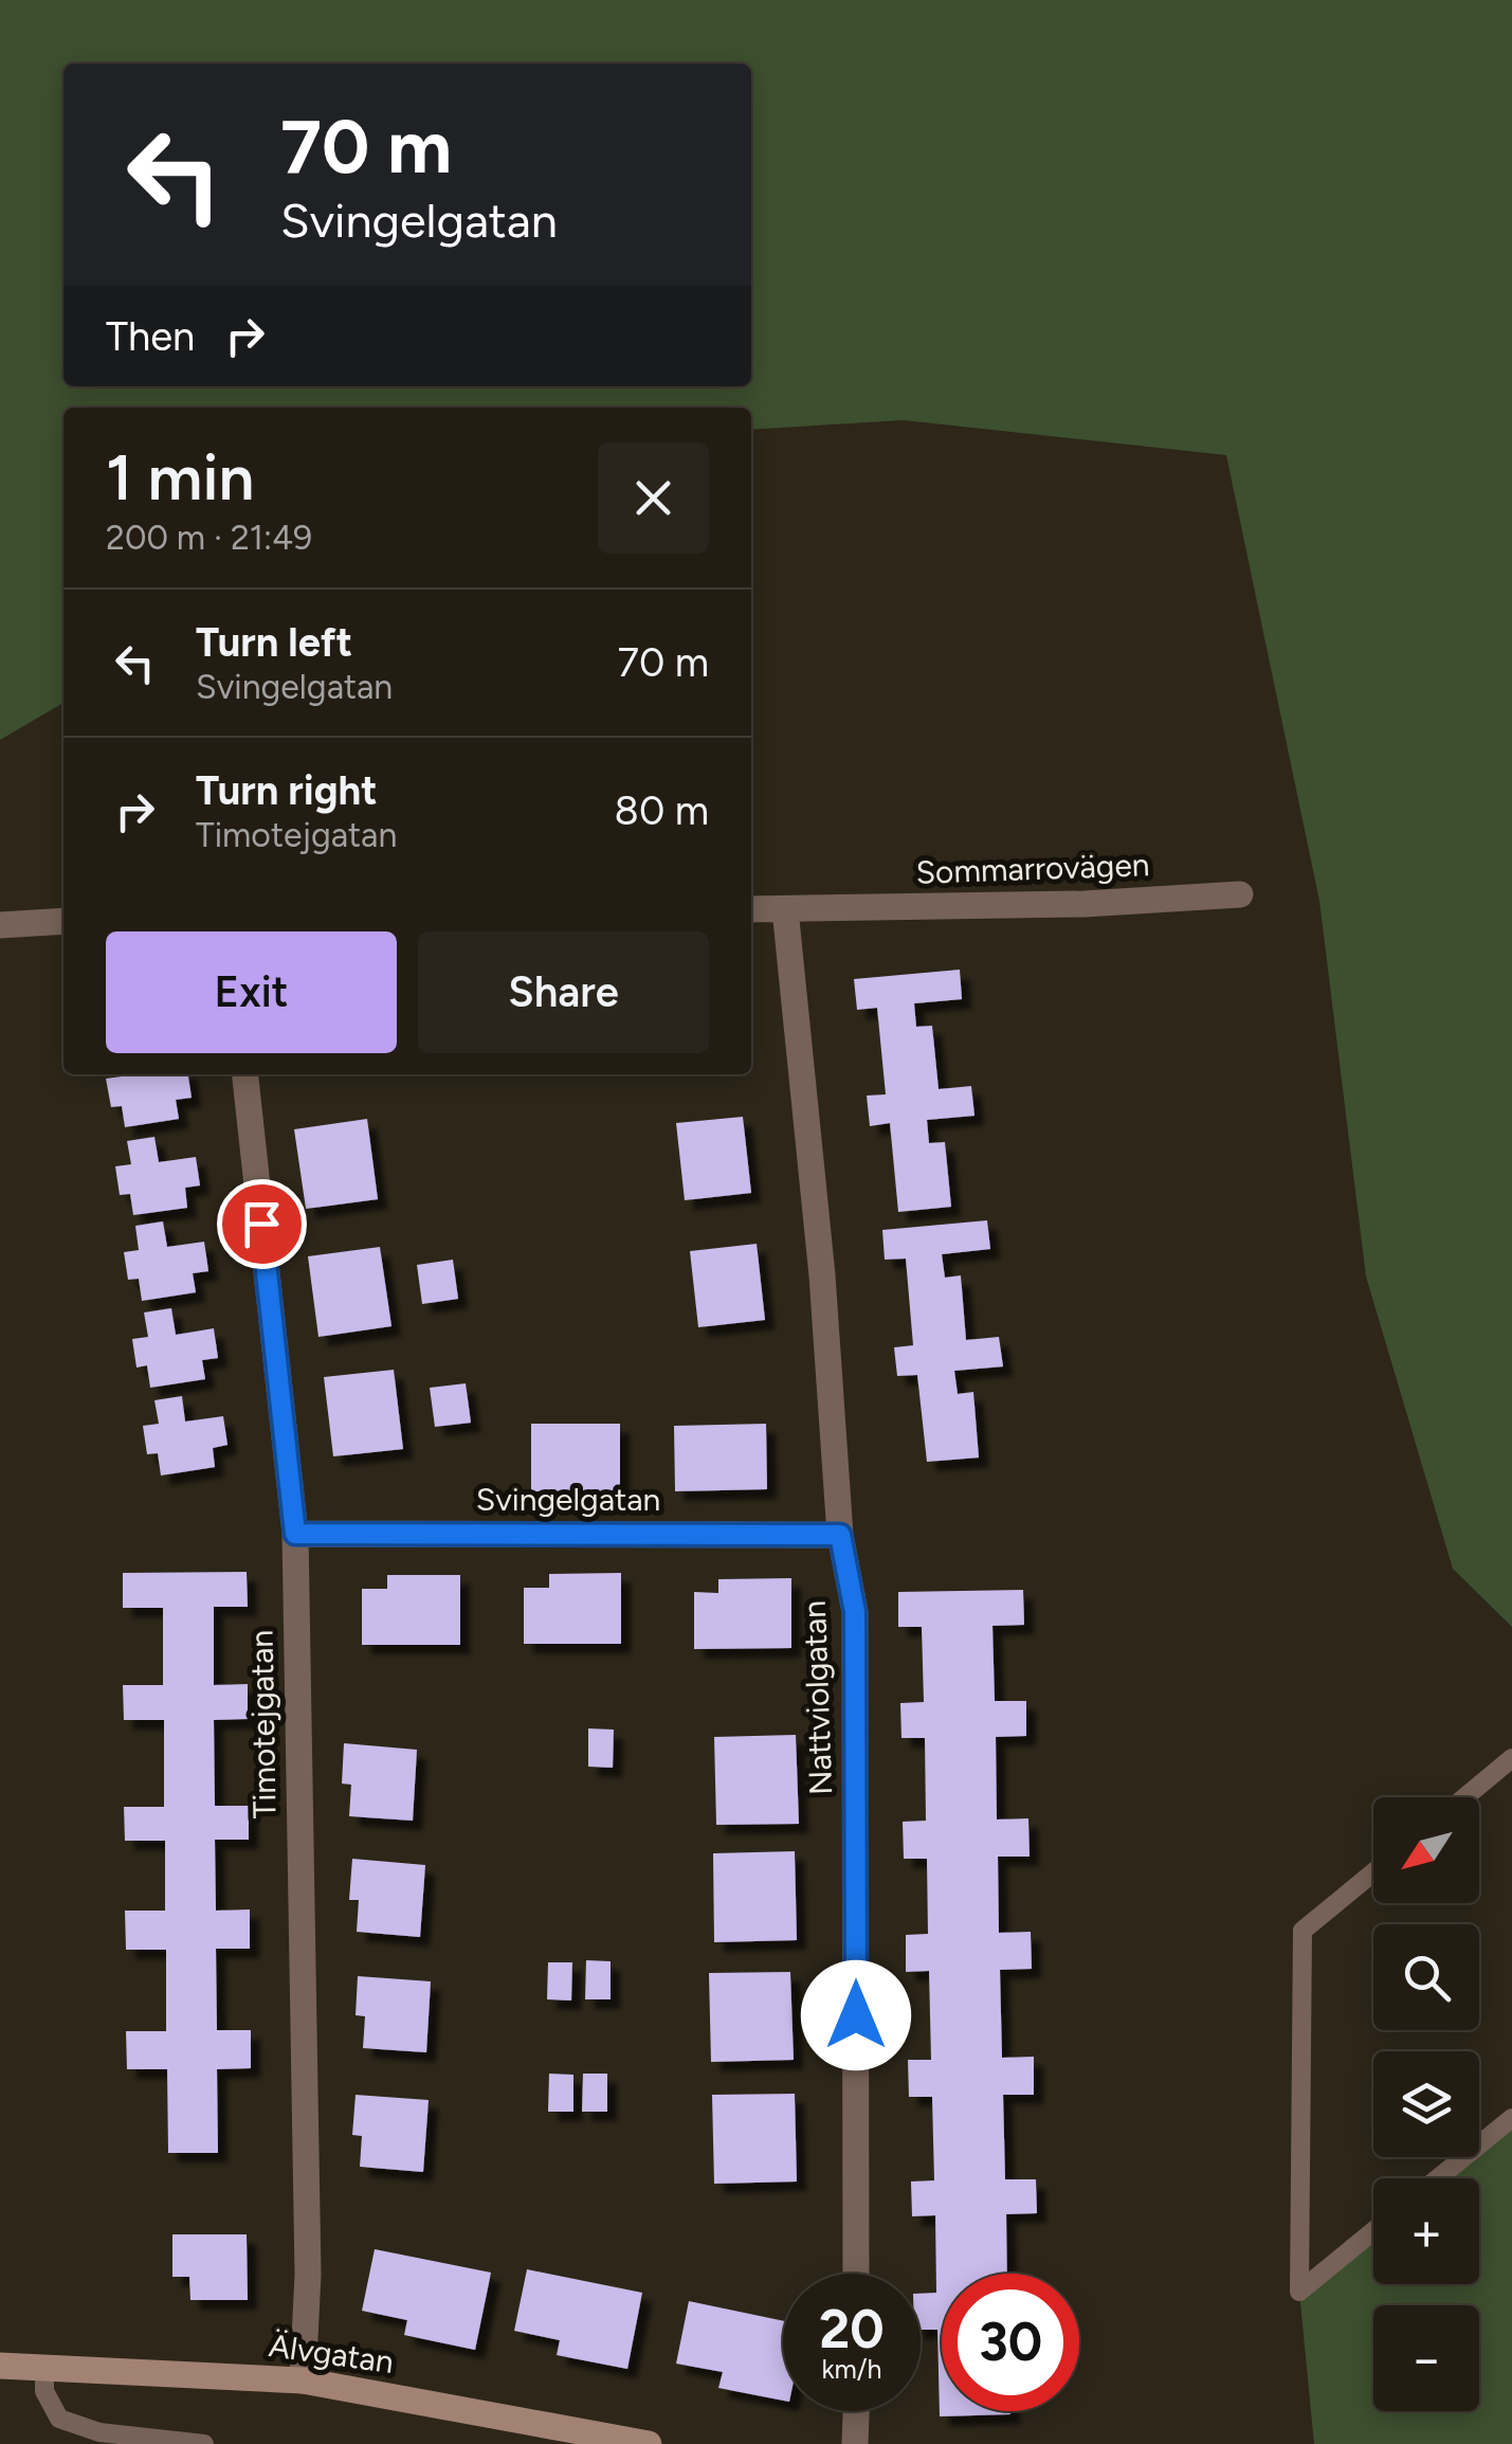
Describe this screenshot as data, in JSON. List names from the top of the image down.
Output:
{
  "streets": {
    "street": [
      "Sommarrovägen",
      "Svingelgatan",
      "Nattviolgatan",
      "Timotejgatan",
      "Älvgatan"
    ]
  },
  "crossings": [
    ["Sommarrovägen", "Nattviolgatan"],
    ["Svingelgatan", "Nattviolgatan"],
    ["Svingelgatan", "Timotejgatan"],
    ["Timotejgatan", "Älvgatan"]
  ],
  "north": "bottom left",
  "page": {
    "turn": ["70 m", "Svingelgatan"],
    "then": "Then",
    "heading": ["1 min", "200 m · 21:49"],
    "list": [
      {
        "name": "Turn left",
        "note": "Svingelgatan",
        "value": "70 m"
      },
      {
        "name": "Turn right",
        "note": "Timotejgatan",
        "value": "80 m"
      }
    ],
    "buttons": ["Exit", "Share"],
    "map_buttons": ["+", "−"],
    "speed": "20 km/h",
    "limit": "30"
  }
}
